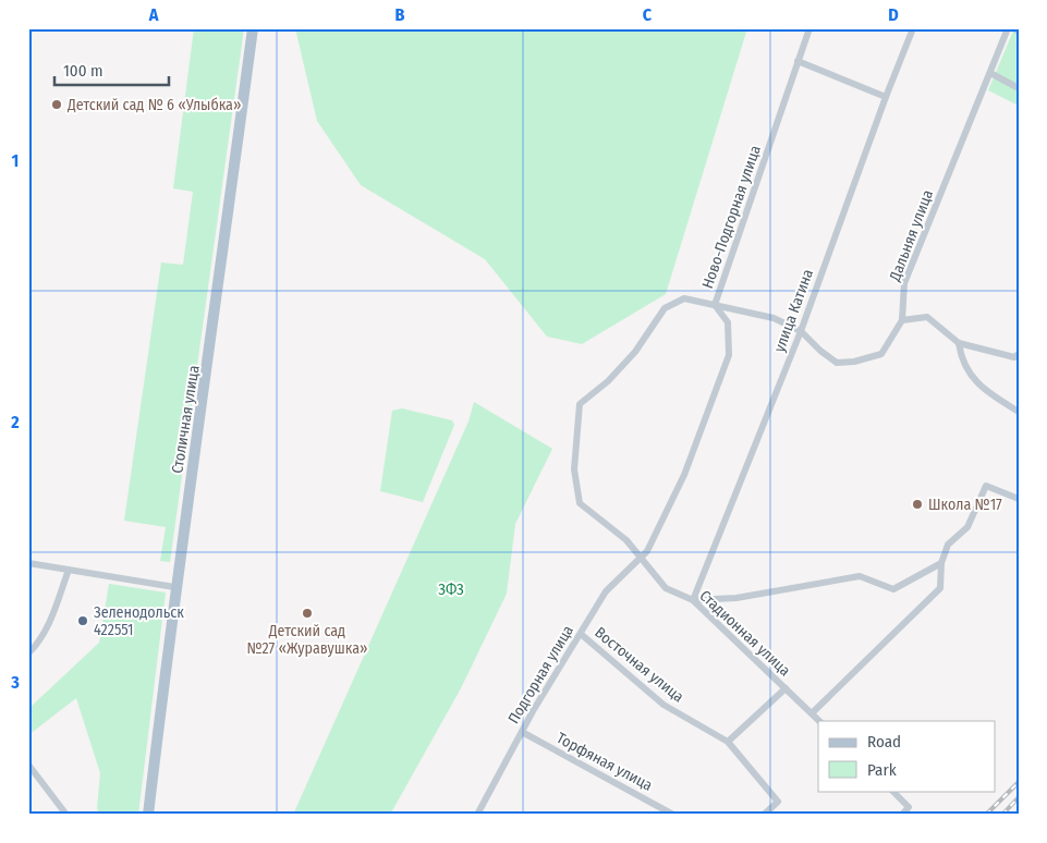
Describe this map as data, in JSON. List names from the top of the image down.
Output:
{
  "streets": {
    "main road": ["Столичная улица"],
    "street": [
      "Ново-Подгорная улица",
      "Дальняя улица",
      "улица Катина",
      "Стадионная улица",
      "Восточная улица",
      "Подгорная улица",
      "Торфяная улица"
    ]
  },
  "crossings": [
    ["Ново-Подгорная улица", "Дальняя улица"],
    ["Ново-Подгорная улица", "Стадионная улица"],
    ["Ново-Подгорная улица", "Подгорная улица"],
    ["Дальняя улица", "улица Катина"],
    ["Дальняя улица", "Стадионная улица"],
    ["улица Катина", "Стадионная улица"],
    ["Стадионная улица", "Подгорная улица"],
    ["Восточная улица", "Подгорная улица"],
    ["Подгорная улица", "Торфяная улица"]
  ],
  "parks": ["ЗФЗ"],
  "places": [
    "Детский сад № 6 «Улыбка»",
    "Школа №17",
    "Детский сад №27 «Журавушка»",
    "Зеленодольск 422551"
  ],
  "legend": ["Road", "Park"],
  "scale_bar": "100 m",
  "grid": {
    "columns": [
      "A",
      "B",
      "C",
      "D"
    ],
    "rows": ["1", "2", "3"]
  }
}
